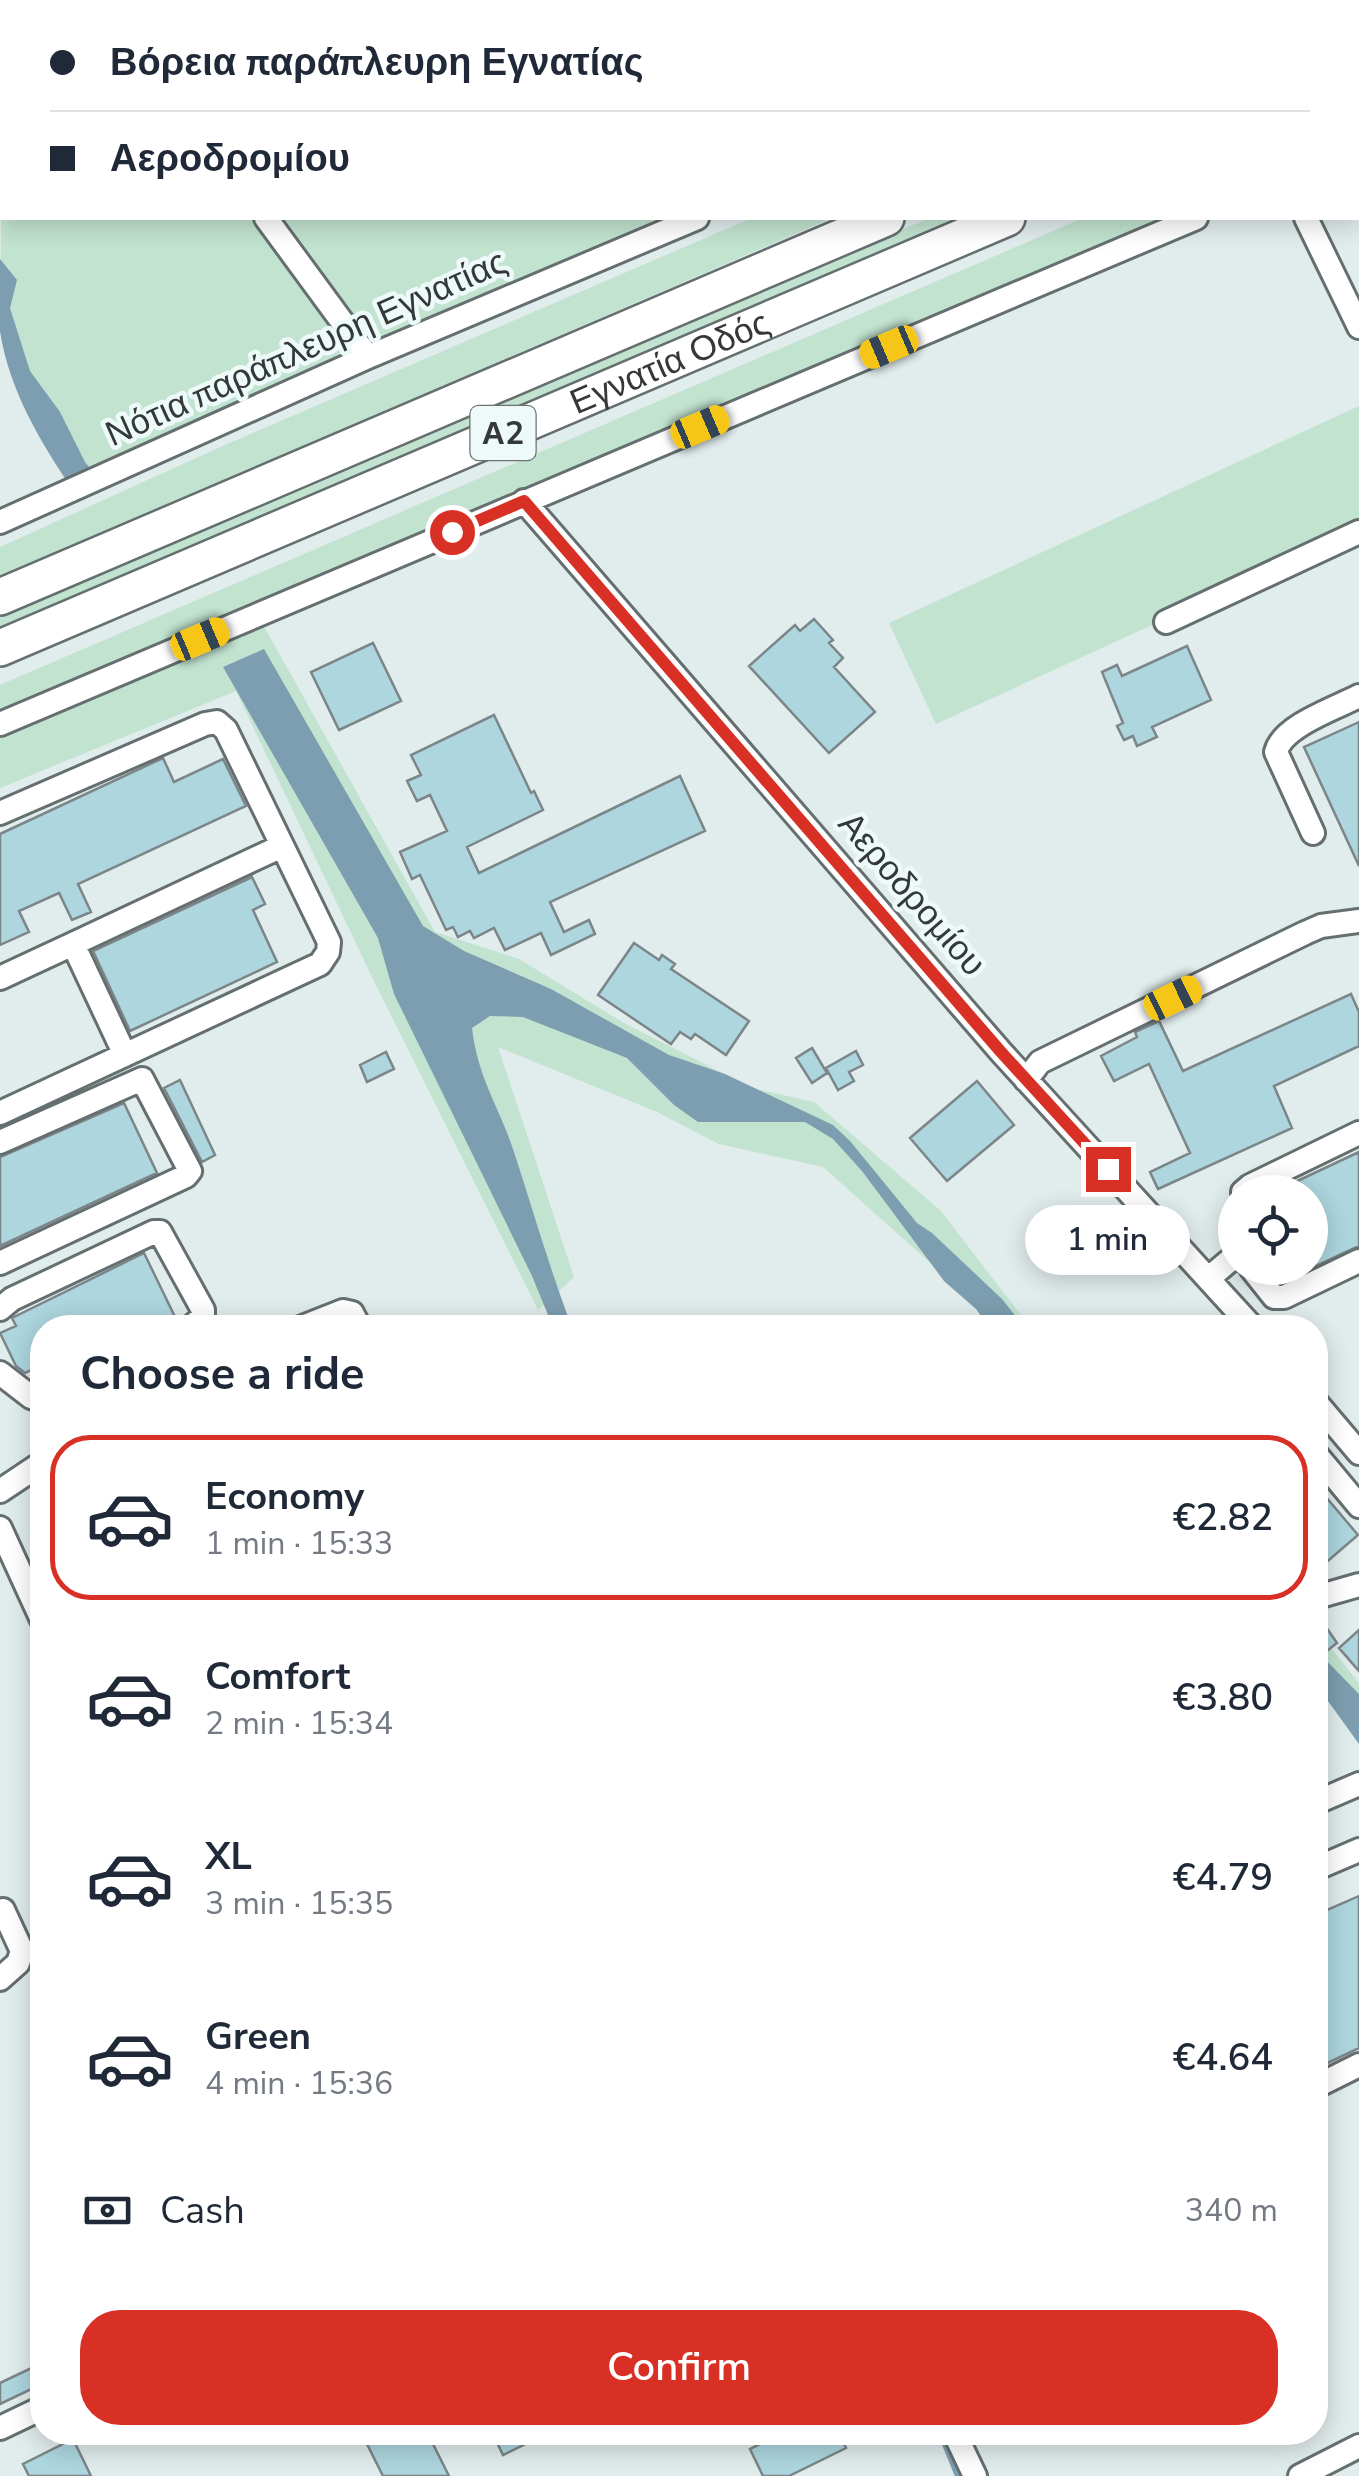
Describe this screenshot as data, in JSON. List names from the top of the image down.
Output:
{
  "streets": {
    "highway": ["Εγνατία Οδός", "Α2"],
    "street": ["Νότια παράπλευρη Εγνατίας", "Αεροδρομίου"]
  },
  "page": {
    "banner": ["Βόρεια παράπλευρη Εγνατίας", "Αεροδρομίου"],
    "bubble": "1 min",
    "heading": "Choose a ride",
    "list": [
      {
        "name": "Economy",
        "note": "1 min · 15:33",
        "value": "€2.82"
      },
      {
        "name": "Comfort",
        "note": "2 min · 15:34",
        "value": "€3.80"
      },
      {
        "name": "XL",
        "note": "3 min · 15:35",
        "value": "€4.79"
      },
      {
        "name": "Green",
        "note": "4 min · 15:36",
        "value": "€4.64"
      }
    ],
    "pay": ["Cash", "340 m"],
    "buttons": "Confirm"
  }
}
